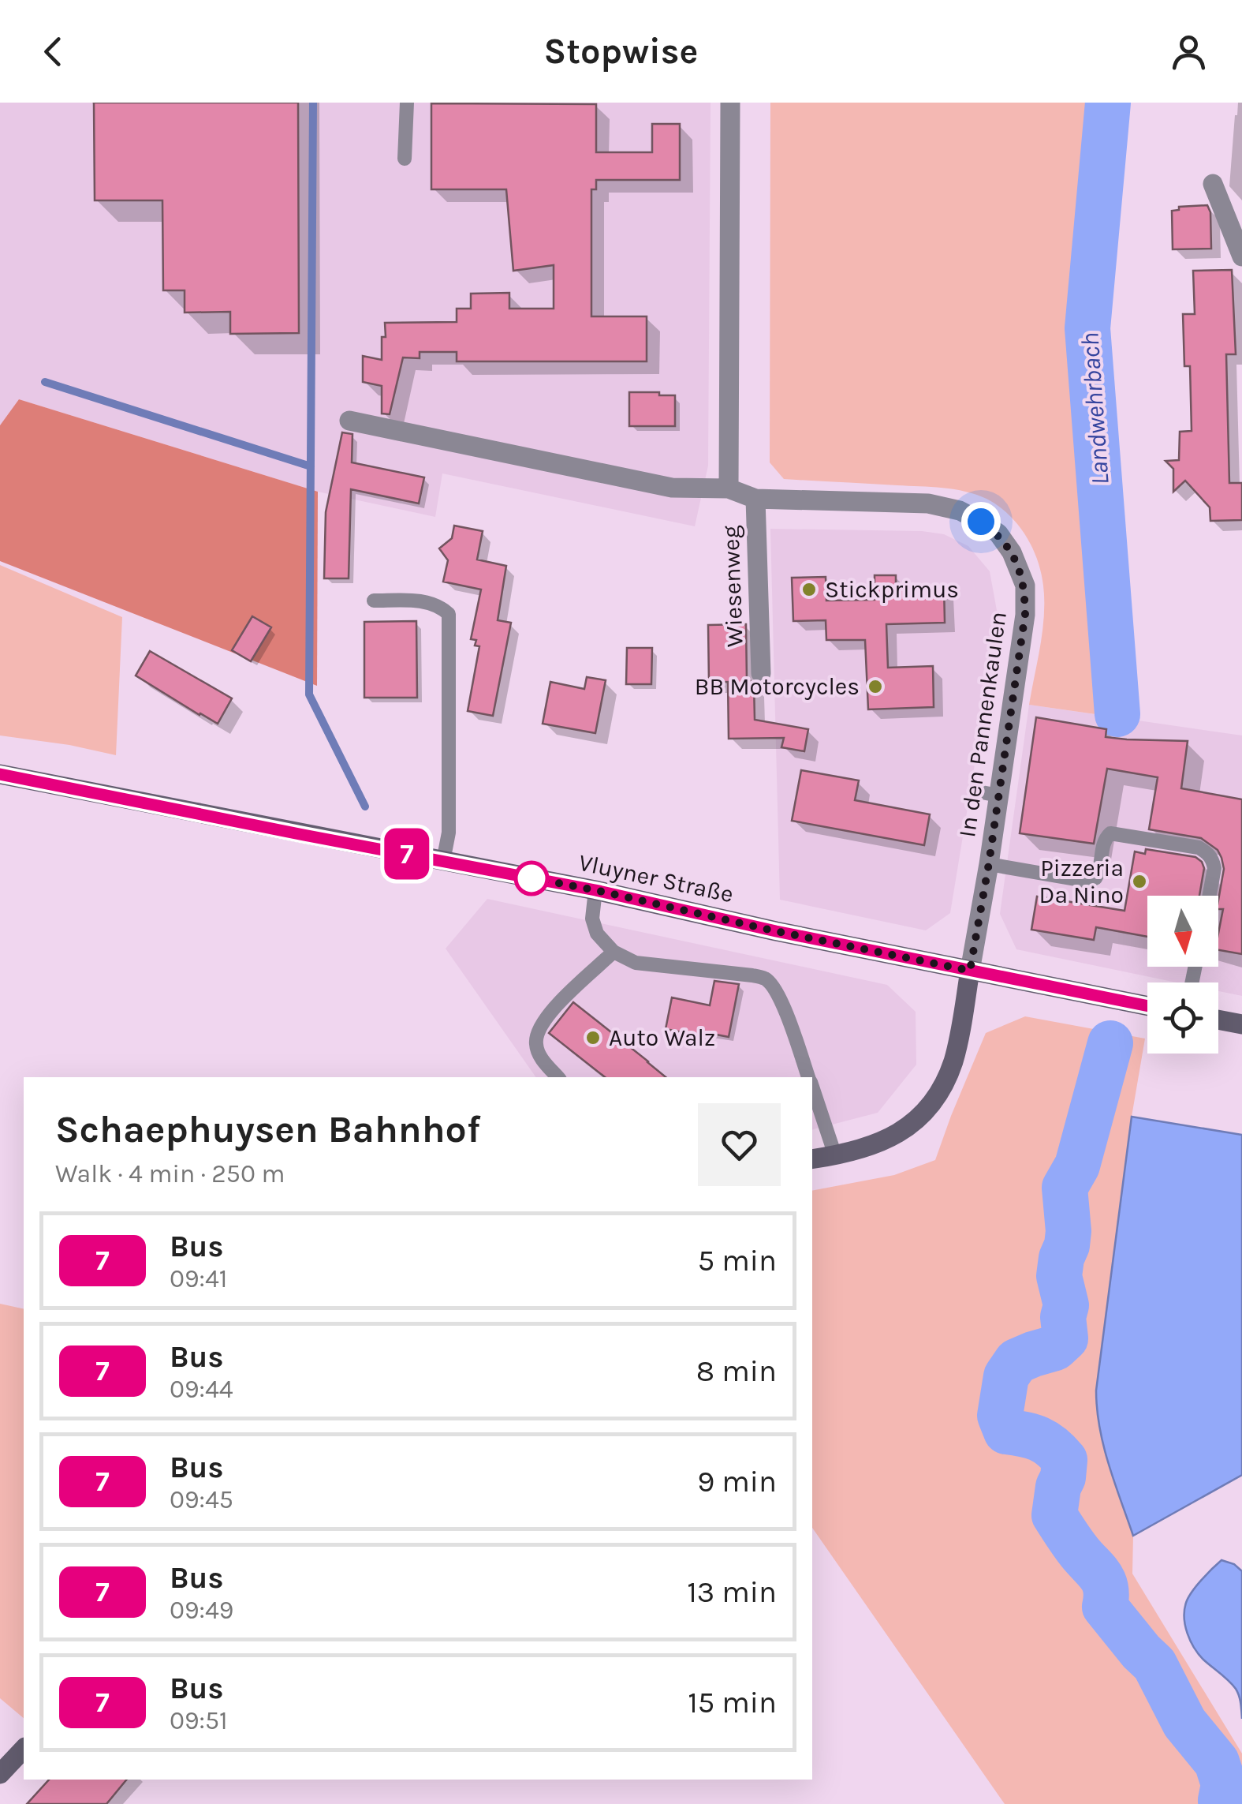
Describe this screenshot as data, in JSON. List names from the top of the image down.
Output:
{
  "streets": {
    "main road": ["Vluyner Straße"],
    "street": ["Wiesenweg", "In den Pannenkaulen"]
  },
  "crossings": [
    ["Wiesenweg", "In den Pannenkaulen"],
    ["In den Pannenkaulen", "Vluyner Straße"]
  ],
  "water": ["Landwehrbach"],
  "places": [
    "Stickprimus",
    "BB Motorcycles",
    "Pizzeria Da Nino",
    "Auto Walz"
  ],
  "lines": ["bus line 7"],
  "north": "bottom",
  "page": {
    "header": "Stopwise",
    "on_map": "7",
    "heading": ["Schaephuysen Bahnhof", "Walk · 4 min · 250 m"],
    "list": [
      {
        "mark": "7",
        "name": "Bus",
        "note": "09:41",
        "value": "5 min"
      },
      {
        "mark": "7",
        "name": "Bus",
        "note": "09:44",
        "value": "8 min"
      },
      {
        "mark": "7",
        "name": "Bus",
        "note": "09:45",
        "value": "9 min"
      },
      {
        "mark": "7",
        "name": "Bus",
        "note": "09:49",
        "value": "13 min"
      },
      {
        "mark": "7",
        "name": "Bus",
        "note": "09:51",
        "value": "15 min"
      }
    ]
  }
}
